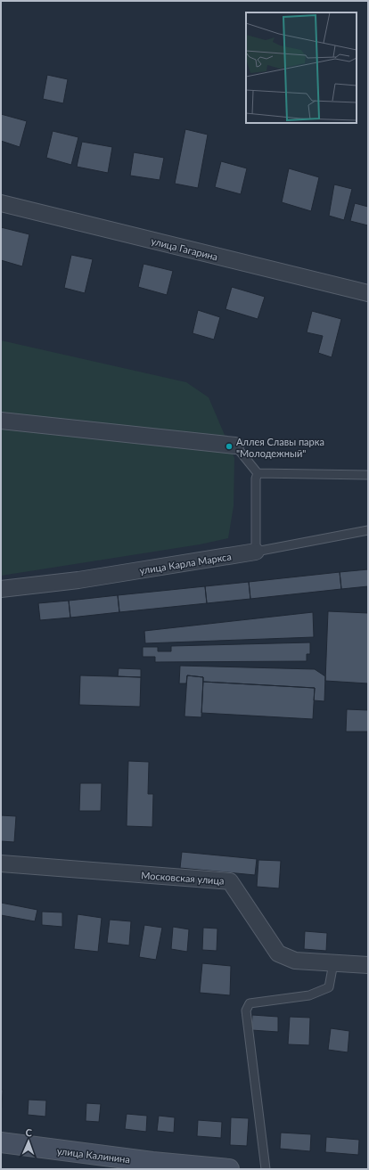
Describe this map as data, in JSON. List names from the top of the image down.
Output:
{
  "streets": {
    "street": [
      "улица Гагарина",
      "улица Карла Маркса",
      "Московская улица",
      "улица Калинина"
    ]
  },
  "places": ["Аллея Славы парка \"Молодежный\""],
  "north": "top"
}
